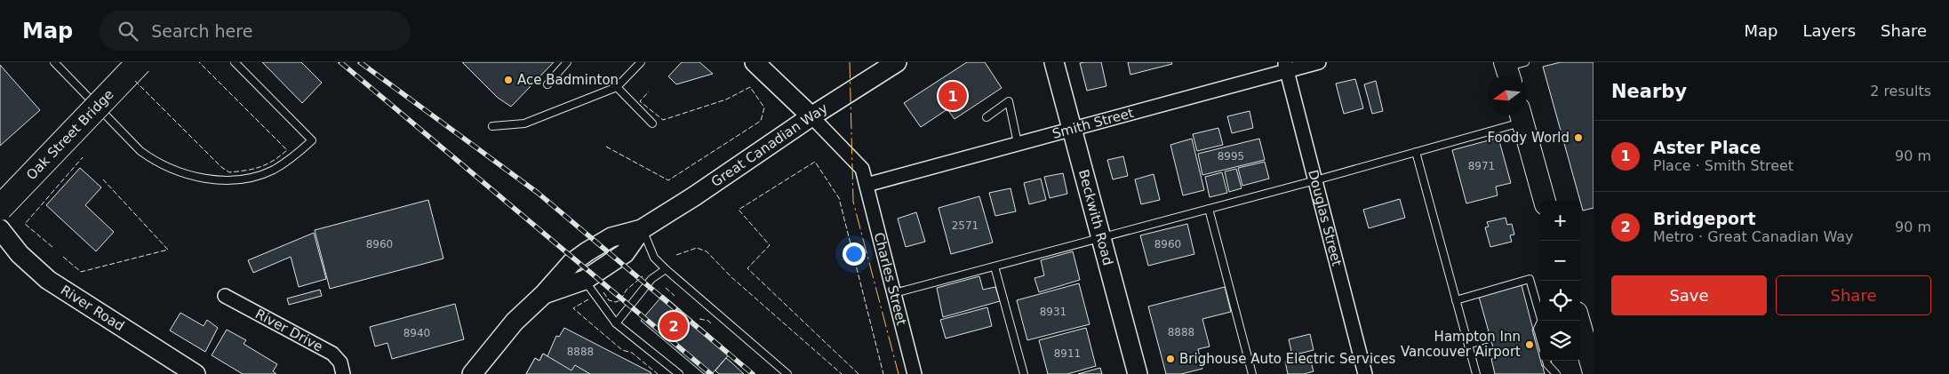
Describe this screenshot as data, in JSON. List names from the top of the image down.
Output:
{
  "streets": {
    "highway": ["Oak Street Bridge"],
    "street": [
      "Smith Street",
      "Great Canadian Way",
      "Beckwith Road",
      "Douglas Street",
      "Charles Street",
      "River Road",
      "River Drive"
    ]
  },
  "crossings": [
    ["Smith Street", "Beckwith Road"],
    ["Smith Street", "Douglas Street"],
    ["Smith Street", "Charles Street"],
    ["Great Canadian Way", "Charles Street"]
  ],
  "places": [
    "Ace Badminton",
    "Foody World",
    "Hampton Inn Vancouver Airport",
    "Brighouse Auto Electric Services"
  ],
  "house_numbers": [
    "8995",
    "8971",
    "2571",
    "8960",
    "8960",
    "8931",
    "8888",
    "8940",
    "8888",
    "8911"
  ],
  "north": "left",
  "page": {
    "header": "Map",
    "search": "Search here",
    "nav": ["Map", "Layers", "Share"],
    "heading": ["Nearby", "2 results"],
    "pins": ["1", "2"],
    "list": [
      {
        "mark": "1",
        "name": "Aster Place",
        "note": "Place · Smith Street",
        "value": "90 m"
      },
      {
        "mark": "2",
        "name": "Bridgeport",
        "note": "Metro · Great Canadian Way",
        "value": "90 m"
      }
    ],
    "map_buttons": ["+", "−"],
    "buttons": ["Save", "Share"]
  }
}
